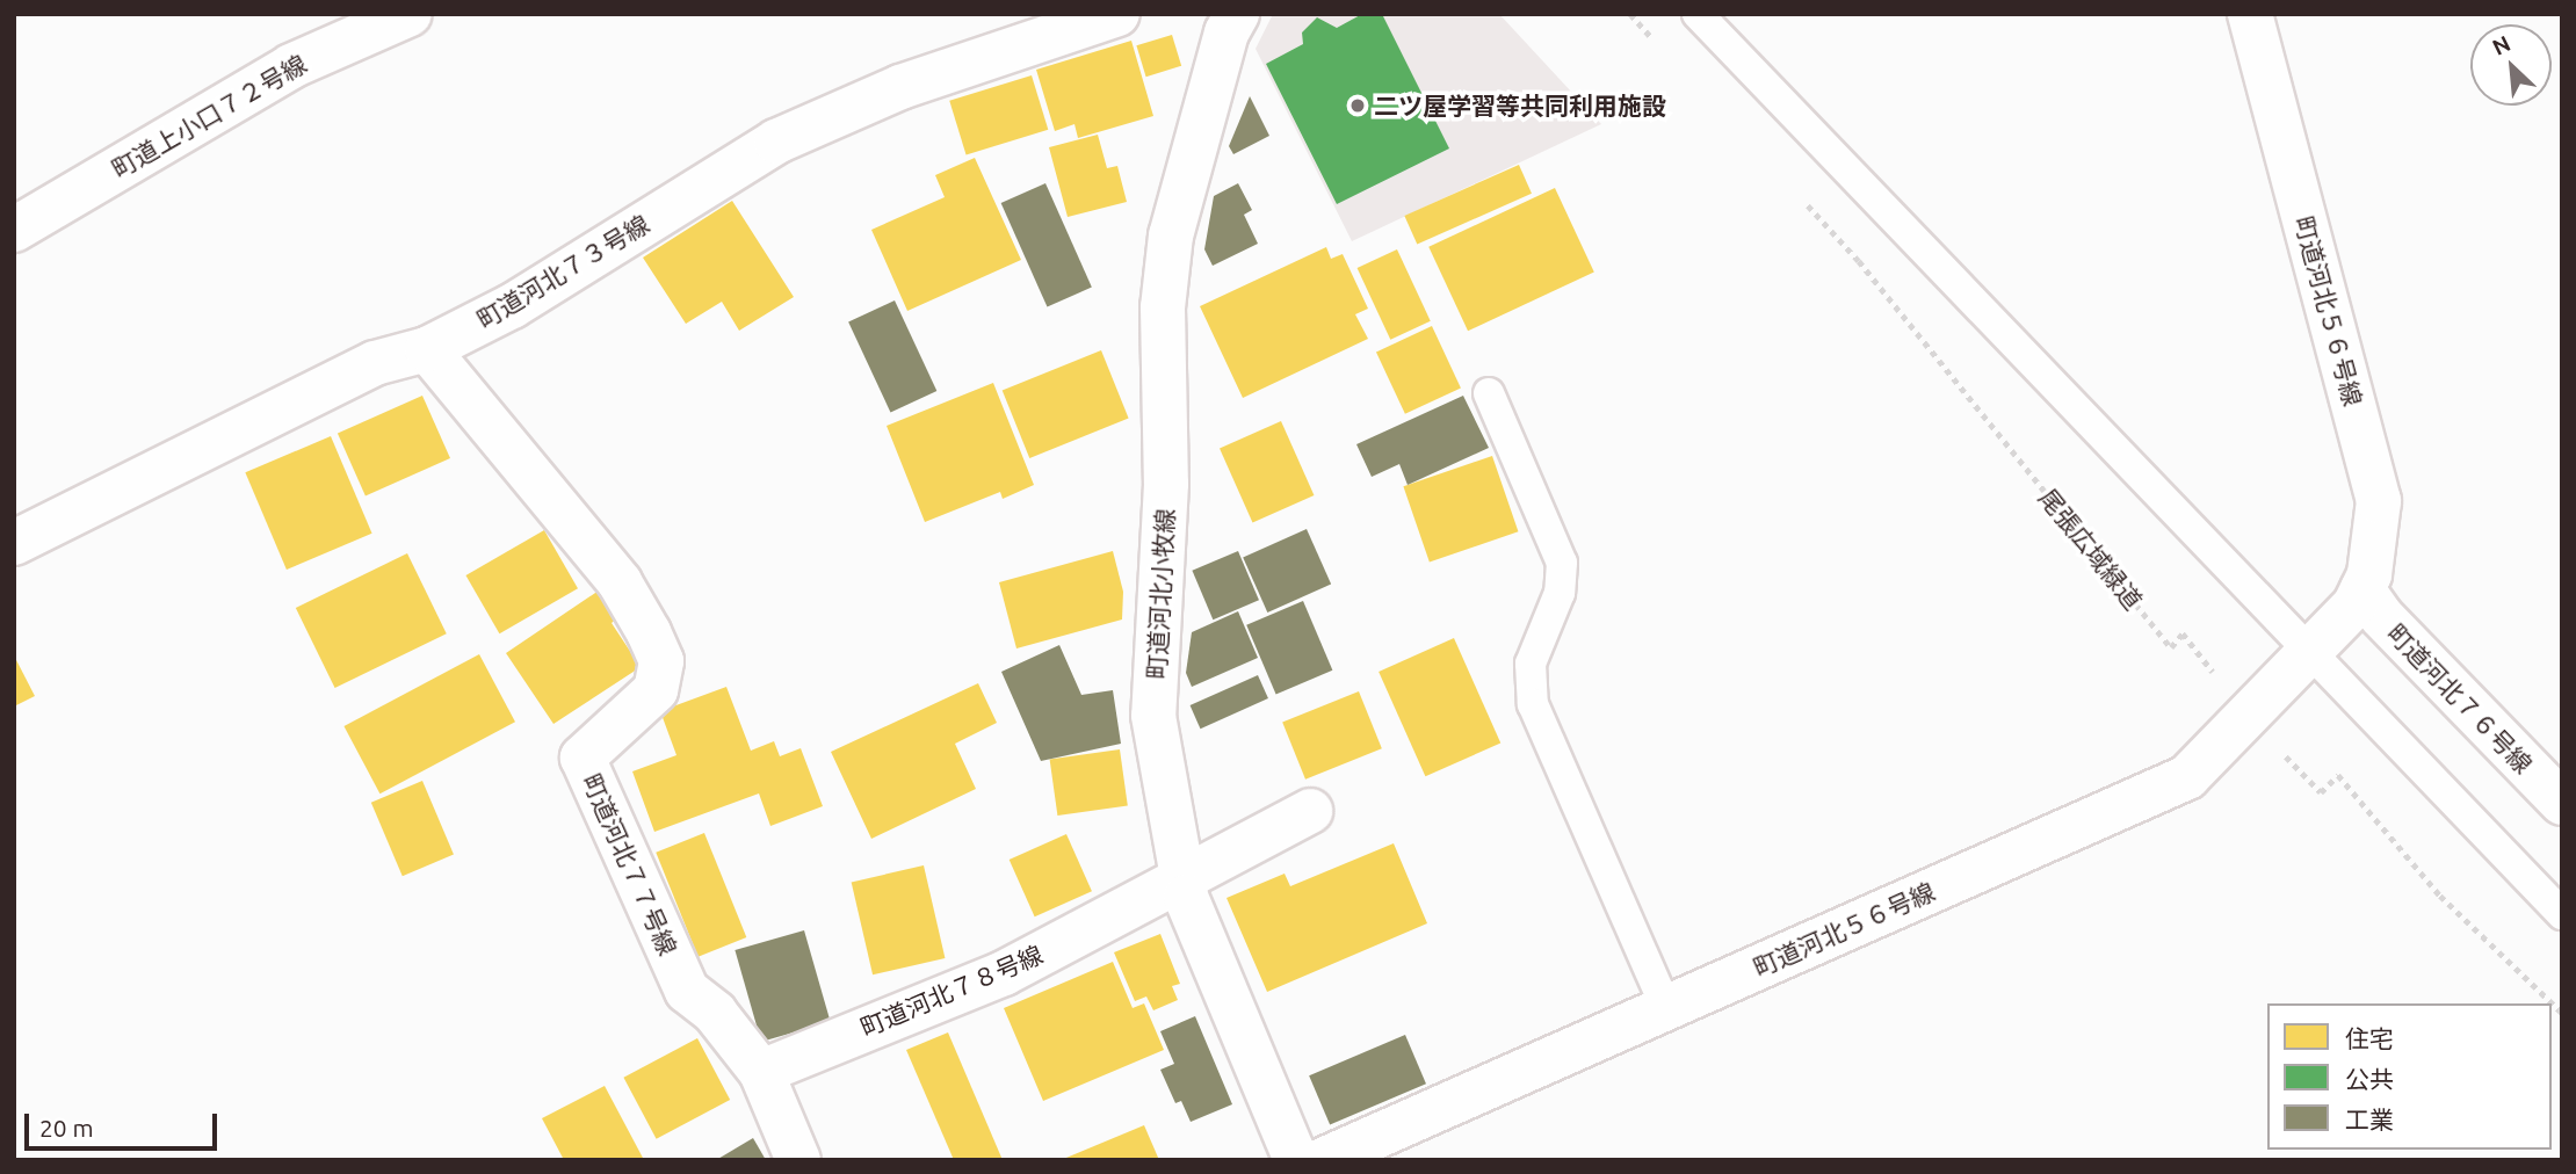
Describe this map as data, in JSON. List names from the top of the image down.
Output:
{
  "streets": {
    "street": [
      "町道上小口７２号線",
      "町道河北７３号線",
      "町道河北５６号線",
      "町道河北小牧線",
      "町道河北７６号線",
      "町道河北７７号線",
      "町道河北７８号線"
    ],
    "path": ["尾張広域緑道"]
  },
  "crossings": [
    ["町道河北７３号線", "町道河北７７号線"],
    ["町道河北５６号線", "尾張広域緑道"],
    ["町道河北５６号線", "町道河北７６号線"],
    ["町道河北小牧線", "町道河北７８号線"],
    ["町道河北７７号線", "町道河北７８号線"]
  ],
  "places": ["二ツ屋学習等共同利用施設"],
  "legend": ["住宅", "公共", "工業"],
  "scale_bar": "20 m",
  "north": "top left"
}
